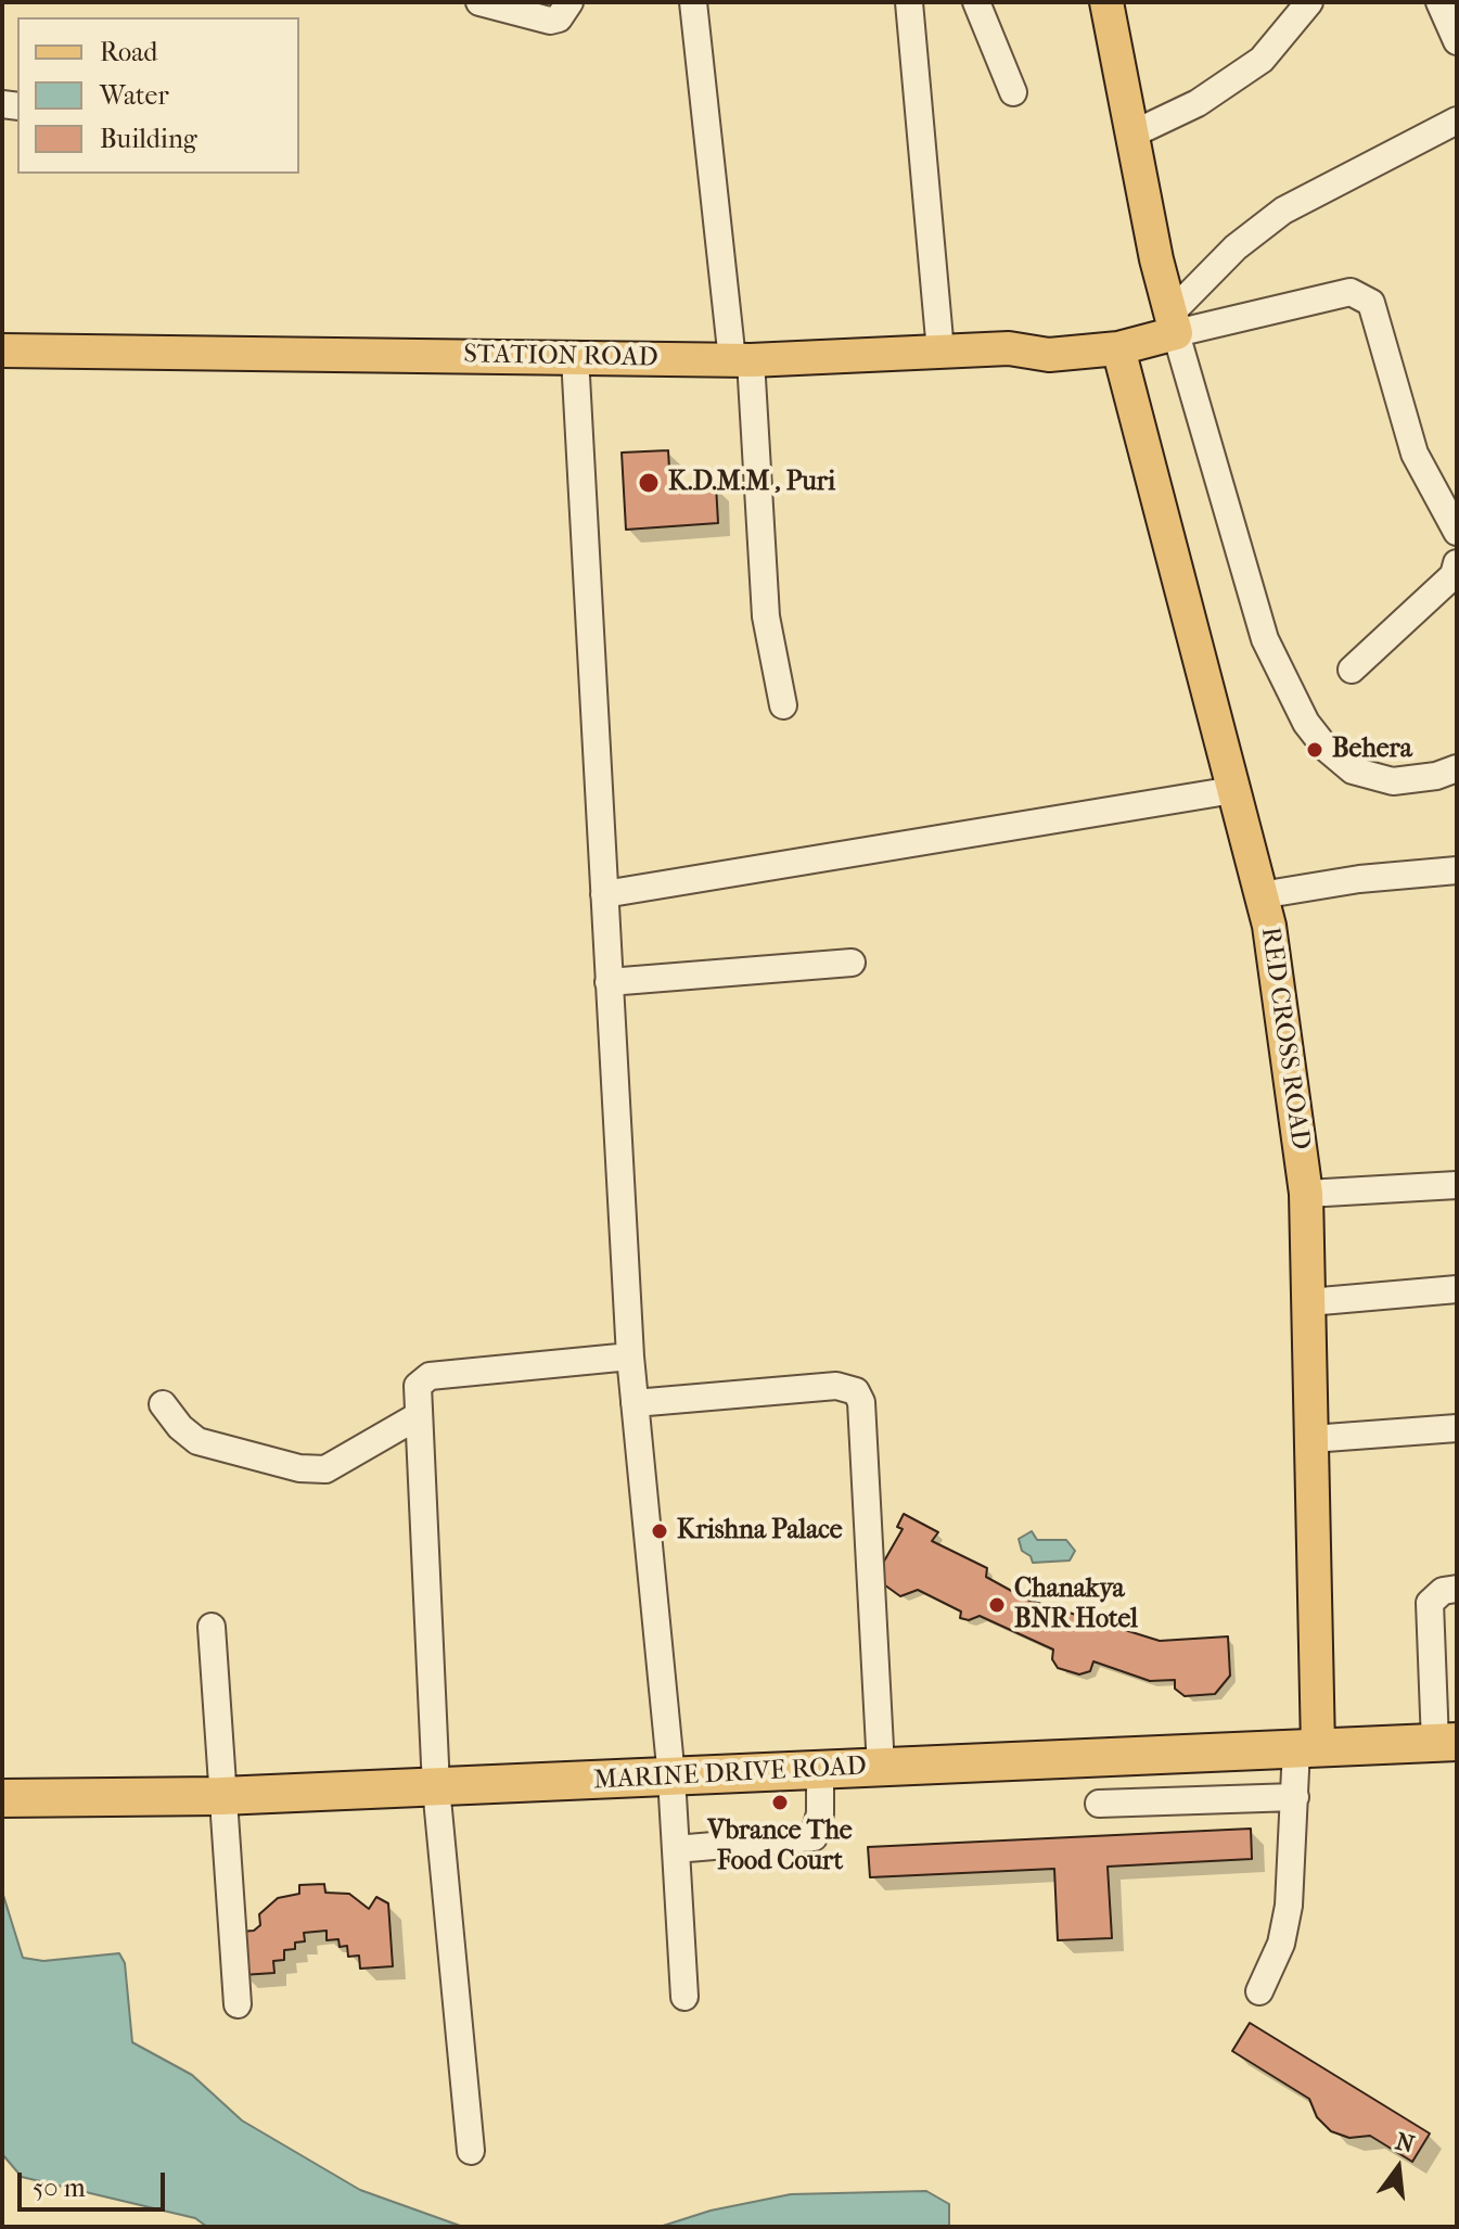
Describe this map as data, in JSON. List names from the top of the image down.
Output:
{
  "streets": {
    "highway": ["MARINE DRIVE ROAD"],
    "main road": ["STATION ROAD", "RED CROSS ROAD"]
  },
  "crossings": [
    ["STATION ROAD", "RED CROSS ROAD"],
    ["RED CROSS ROAD", "MARINE DRIVE ROAD"]
  ],
  "places": [
    "K.D.M.M , Puri",
    "Behera",
    "Krishna Palace",
    "Chanakya BNR Hotel",
    "Vbrance The Food Court"
  ],
  "legend": ["Road", "Water", "Building"],
  "scale_bar": "50 m",
  "north": "top"
}
